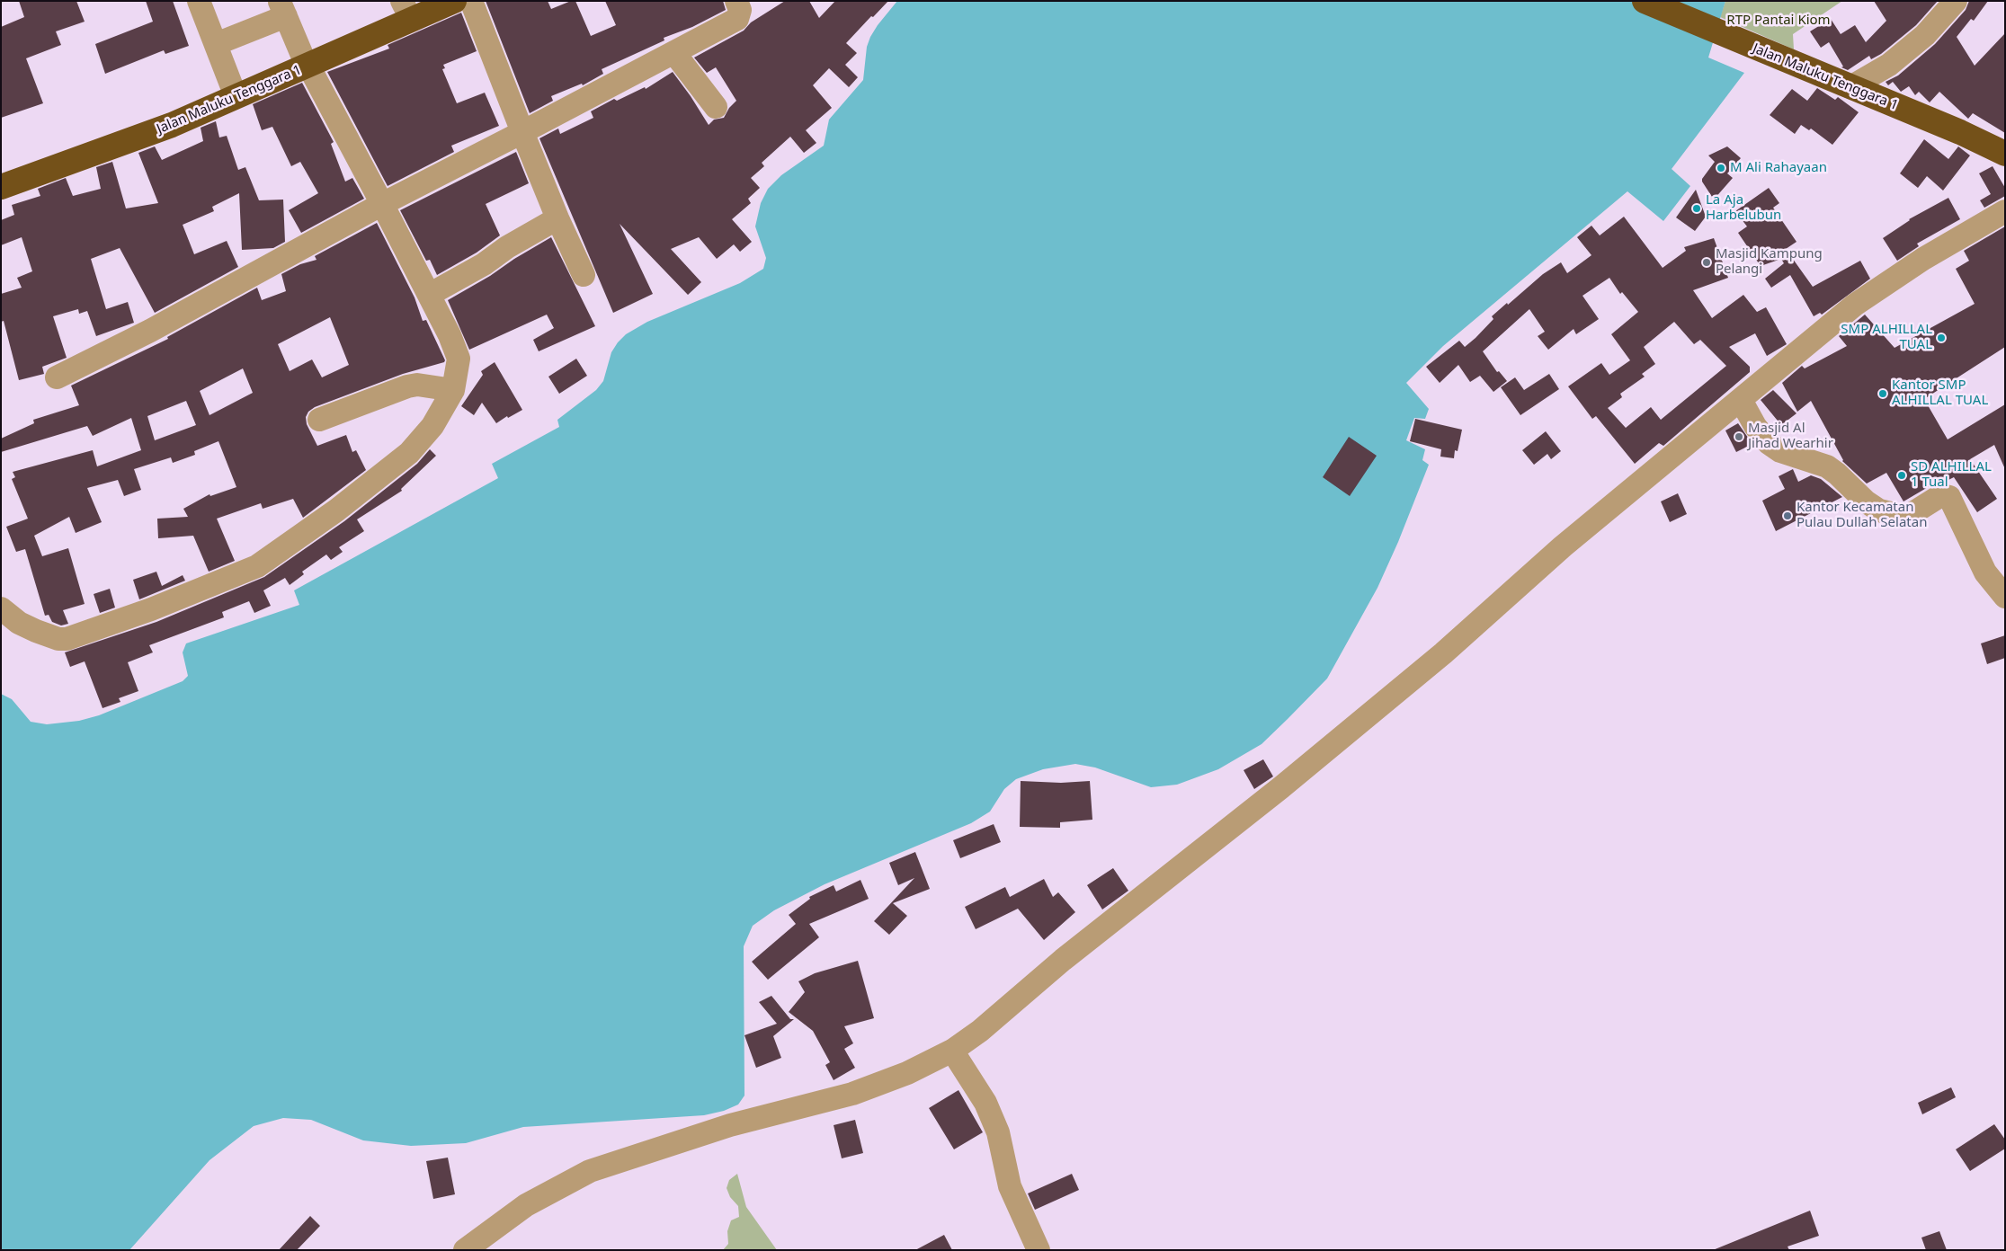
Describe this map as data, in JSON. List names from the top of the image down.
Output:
{
  "streets": {
    "highway": ["Jalan Maluku Tenggara 1"]
  },
  "parks": ["RTP Pantai Kiom"],
  "places": [
    "M Ali Rahayaan",
    "La Aja Harbelubun",
    "Masjid Kampung Pelangi",
    "SMP ALHILLAL TUAL",
    "Kantor SMP ALHILLAL TUAL",
    "Masjid Al Jihad Wearhir",
    "SD ALHILLAL 1 Tual",
    "Kantor Kecamatan Pulau Dullah Selatan"
  ]
}
